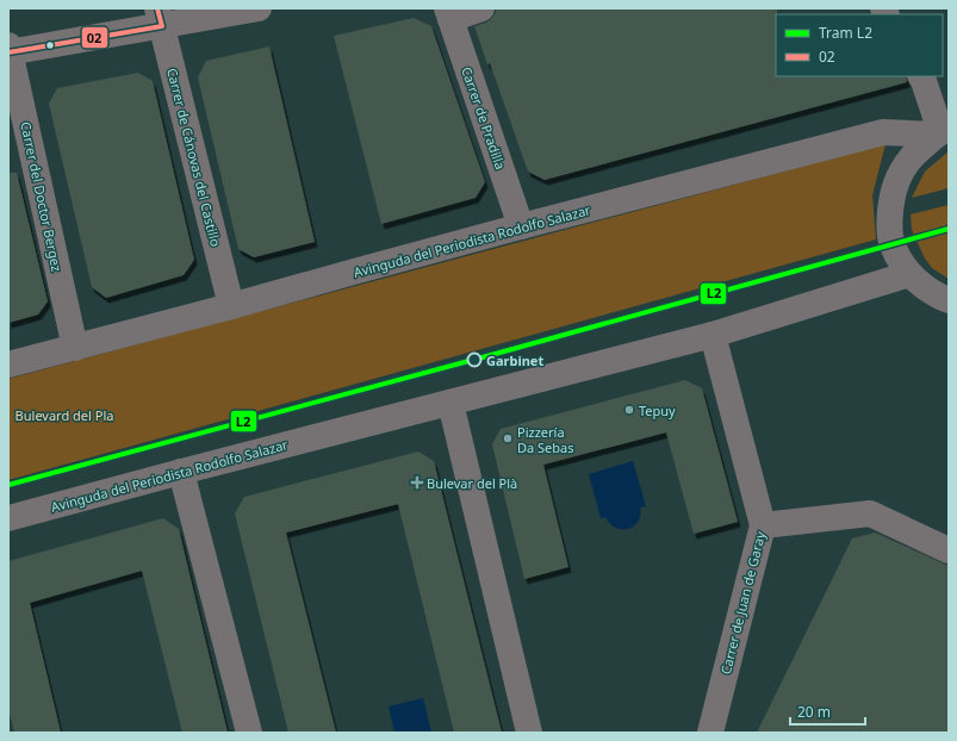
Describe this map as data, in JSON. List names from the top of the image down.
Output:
{
  "streets": {
    "street": [
      "Carrer de Pradilla",
      "Carrer de Cánovas del Castillo",
      "Carrer del Doctor Bergez",
      "Avinguda del Periodista Rodolfo Salazar",
      "Carrer de Juan de Garay"
    ]
  },
  "crossings": [
    ["Carrer de Pradilla", "Avinguda del Periodista Rodolfo Salazar"],
    ["Carrer de Cánovas del Castillo", "Avinguda del Periodista Rodolfo Salazar"],
    ["Carrer del Doctor Bergez", "Avinguda del Periodista Rodolfo Salazar"],
    ["Avinguda del Periodista Rodolfo Salazar", "Carrer de Juan de Garay"]
  ],
  "parks": ["Bulevard del Pla"],
  "places": {
    "other": ["Garbinet", "Tepuy", "Pizzería Da Sebas"],
    "health": ["Bulevar del Plà"]
  },
  "lines": ["transit line 02", "tram line L2"],
  "legend": ["Tram L2", "02"],
  "scale_bar": "20 m"
}
